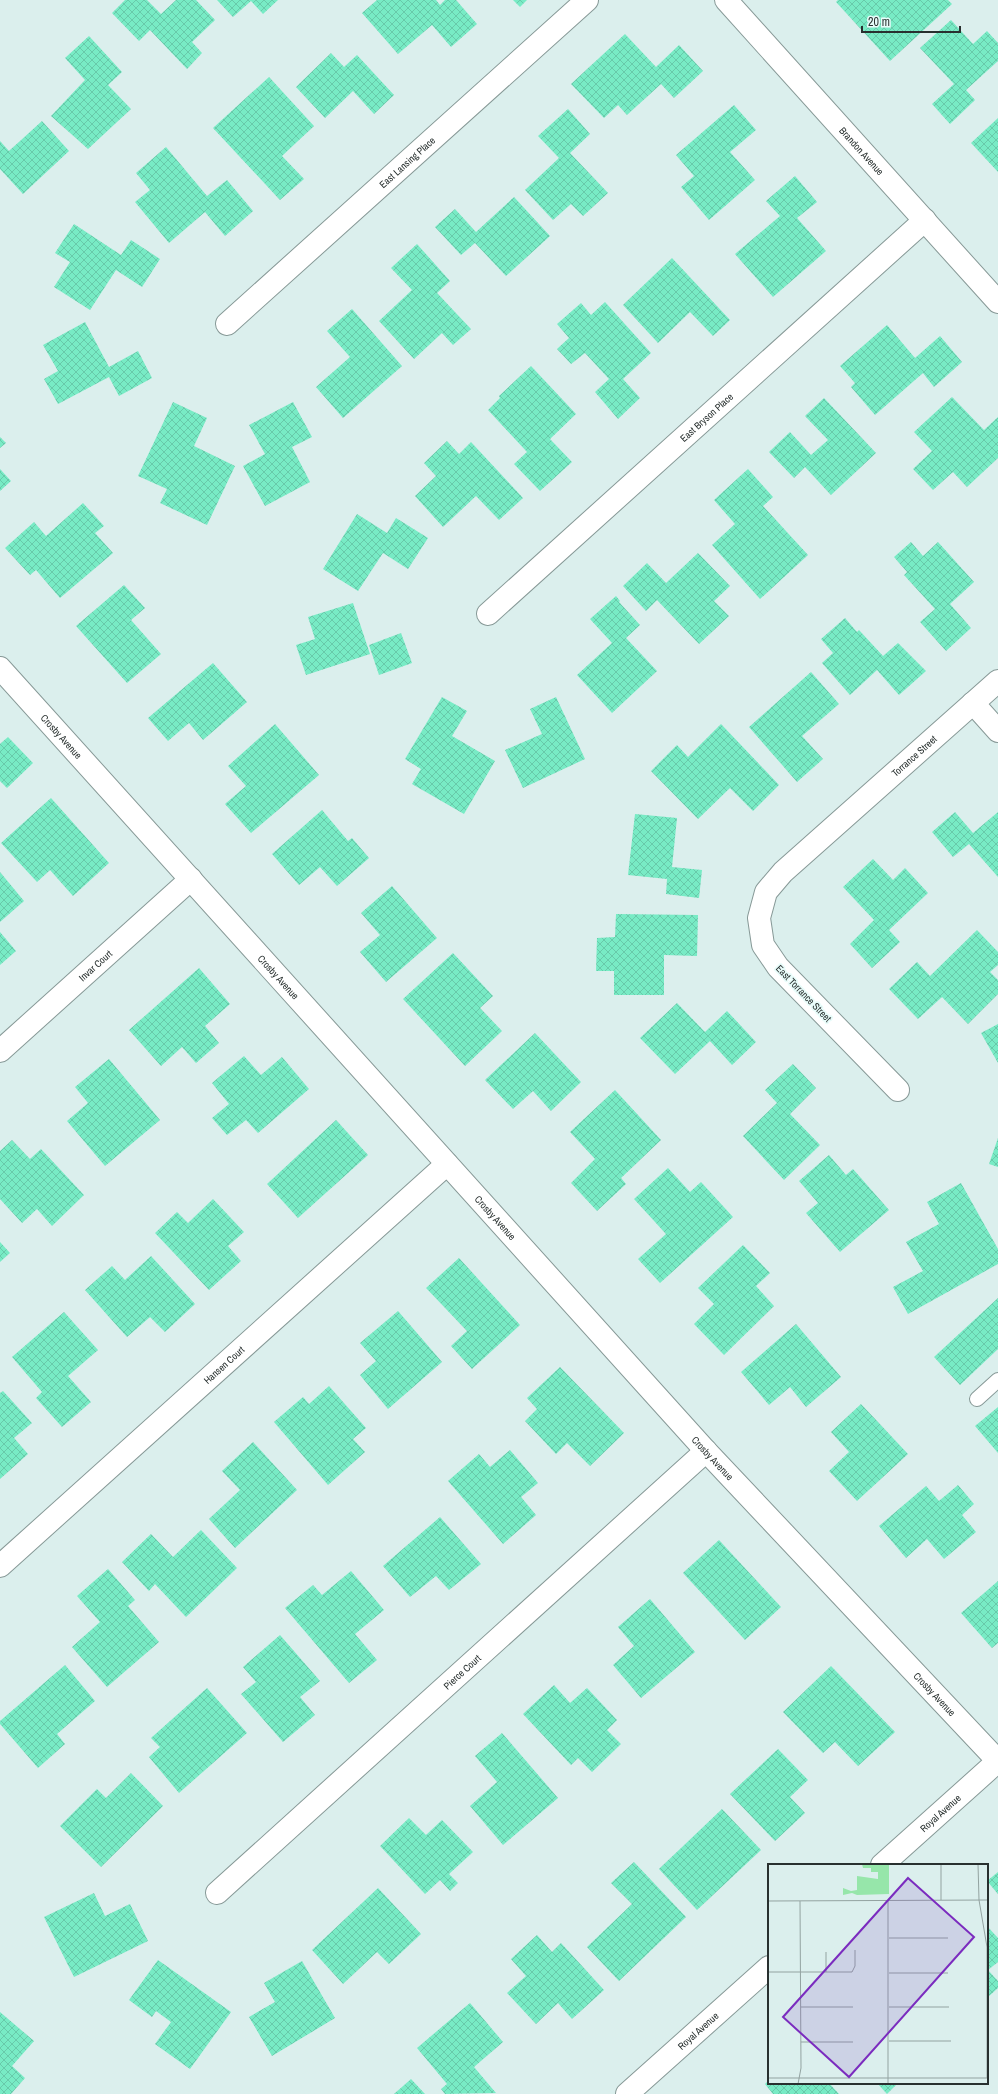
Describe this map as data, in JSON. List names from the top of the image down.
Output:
{
  "streets": {
    "street": [
      "Brandon Avenue",
      "East Lansing Place",
      "East Bryson Place",
      "Crosby Avenue",
      "Torrance Street",
      "Invar Court",
      "East Torrance Street",
      "Hansen Court",
      "Pierce Court",
      "Royal Avenue"
    ]
  },
  "crossings": [
    ["Brandon Avenue", "East Bryson Place"],
    ["Crosby Avenue", "Invar Court"],
    ["Crosby Avenue", "Hansen Court"],
    ["Crosby Avenue", "Pierce Court"],
    ["Crosby Avenue", "Royal Avenue"],
    ["Torrance Street", "East Torrance Street"]
  ],
  "scale_bar": "20 m"
}
